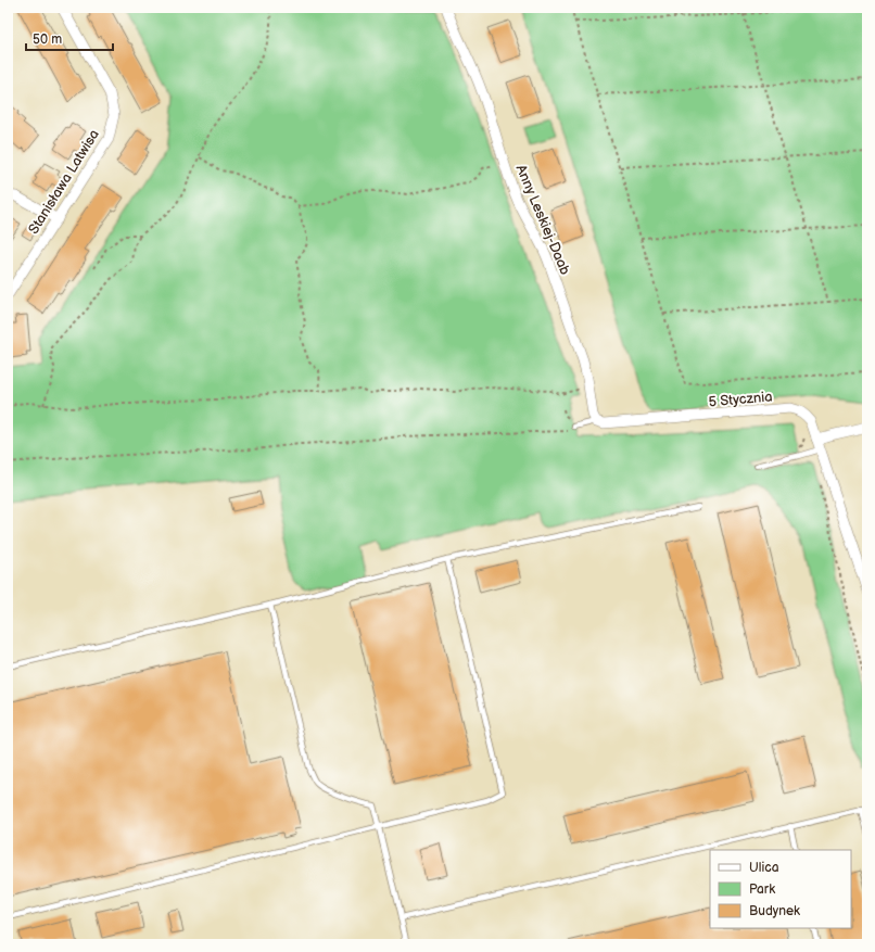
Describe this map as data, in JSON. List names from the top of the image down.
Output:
{
  "streets": {
    "street": ["Stanisława Latwisa", "Anny Leskiej-Daab", "5 Stycznia"]
  },
  "crossings": [
    ["Anny Leskiej-Daab", "5 Stycznia"]
  ],
  "legend": ["Ulica", "Park", "Budynek"],
  "scale_bar": "50 m"
}
